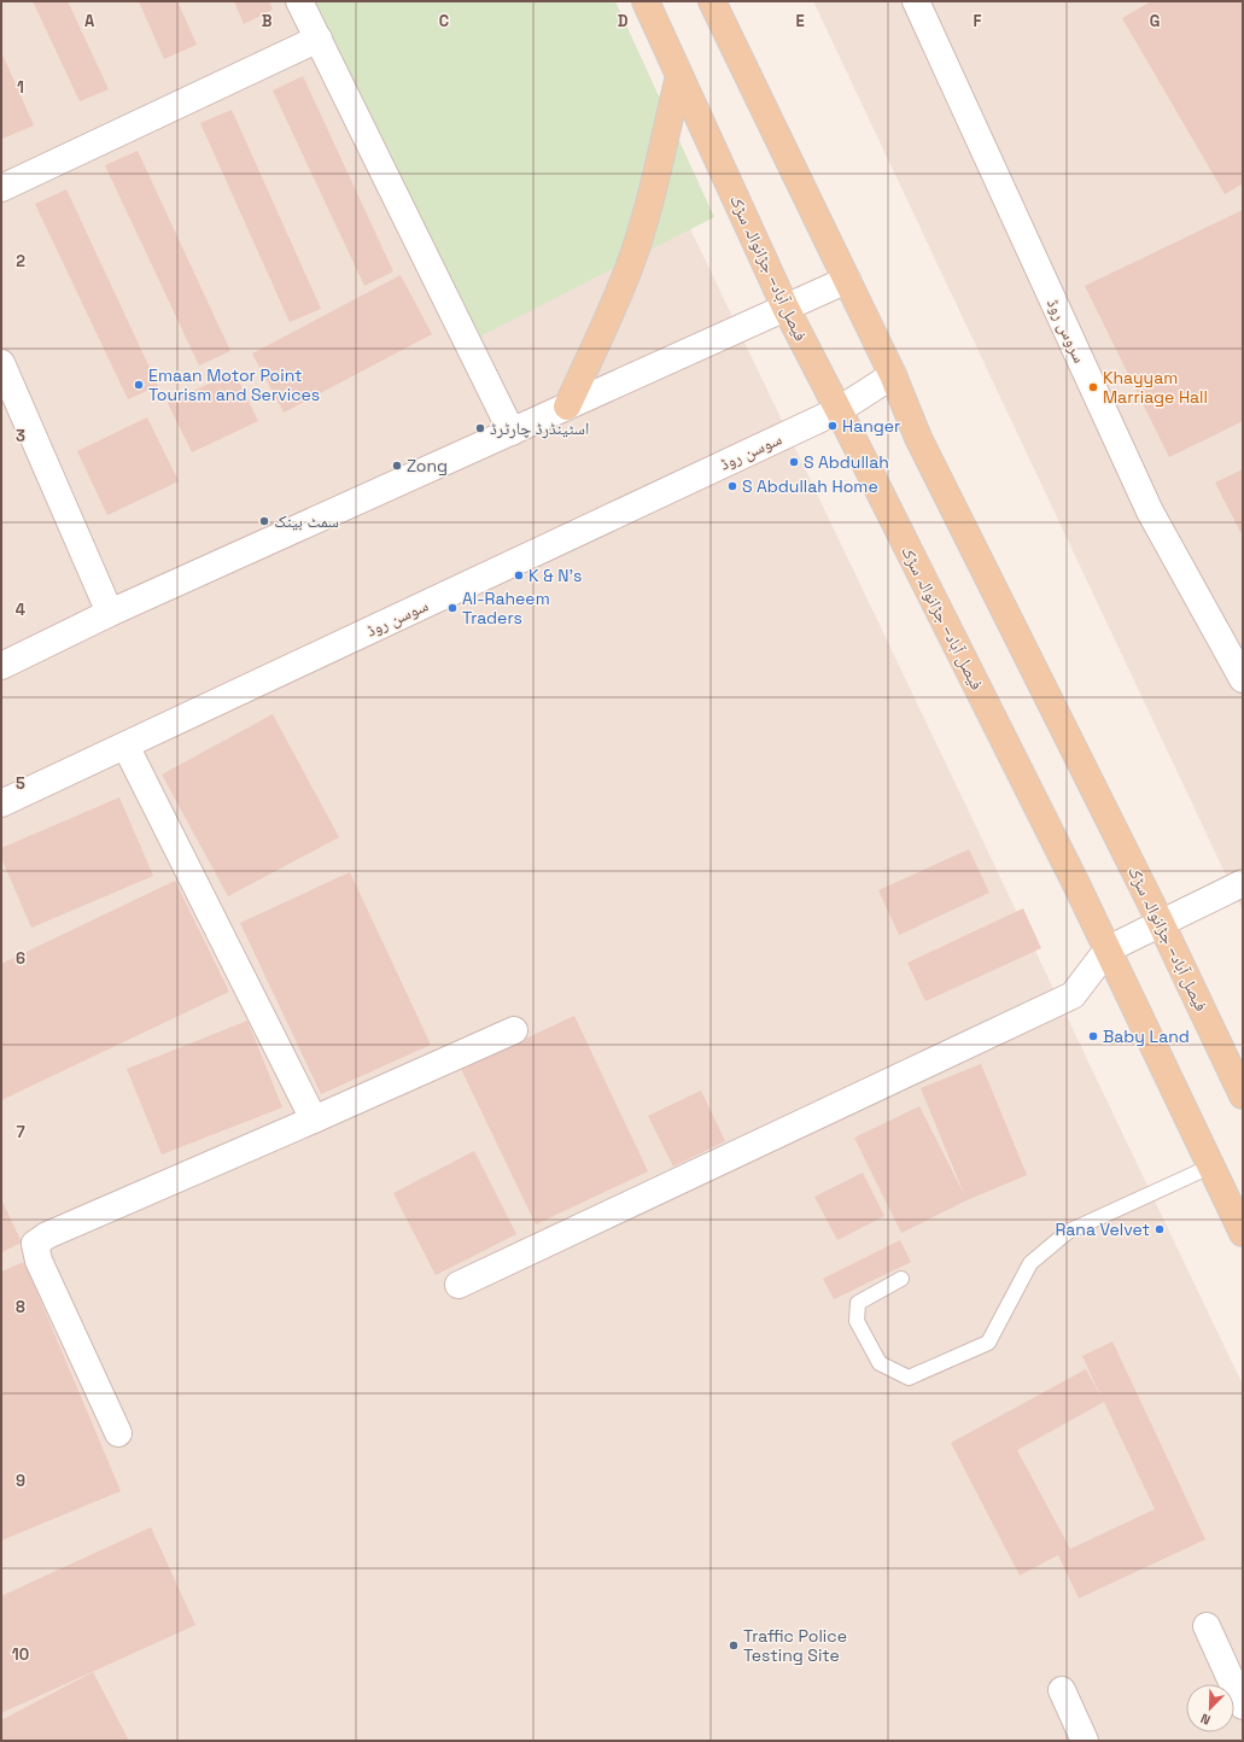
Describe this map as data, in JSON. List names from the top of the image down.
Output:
{
  "streets": {
    "main road": ["فیصل آباد– جڑانوالہ سڑک"],
    "street": ["سروس روڈ", "سوسن روڈ"]
  },
  "crossings": [
    ["فیصل آباد– جڑانوالہ سڑک", "سوسن روڈ"]
  ],
  "places": [
    "Emaan Motor Point Tourism and Services",
    "Khayyam Marriage Hall",
    "Hanger",
    "اسٹینڈرڈ چارٹرڈ",
    "S Abdullah",
    "Zong",
    "S Abdullah Home",
    "سمٹ بینک",
    "K & N's",
    "Al-Raheem Traders",
    "Baby Land",
    "Rana Velvet",
    "Traffic Police Testing Site"
  ],
  "north": "bottom left",
  "grid": {
    "columns": [
      "A",
      "B",
      "C",
      "D",
      "E",
      "F",
      "G"
    ],
    "rows": [
      "1",
      "2",
      "3",
      "4",
      "5",
      "6",
      "7",
      "8",
      "9",
      "10"
    ]
  }
}
